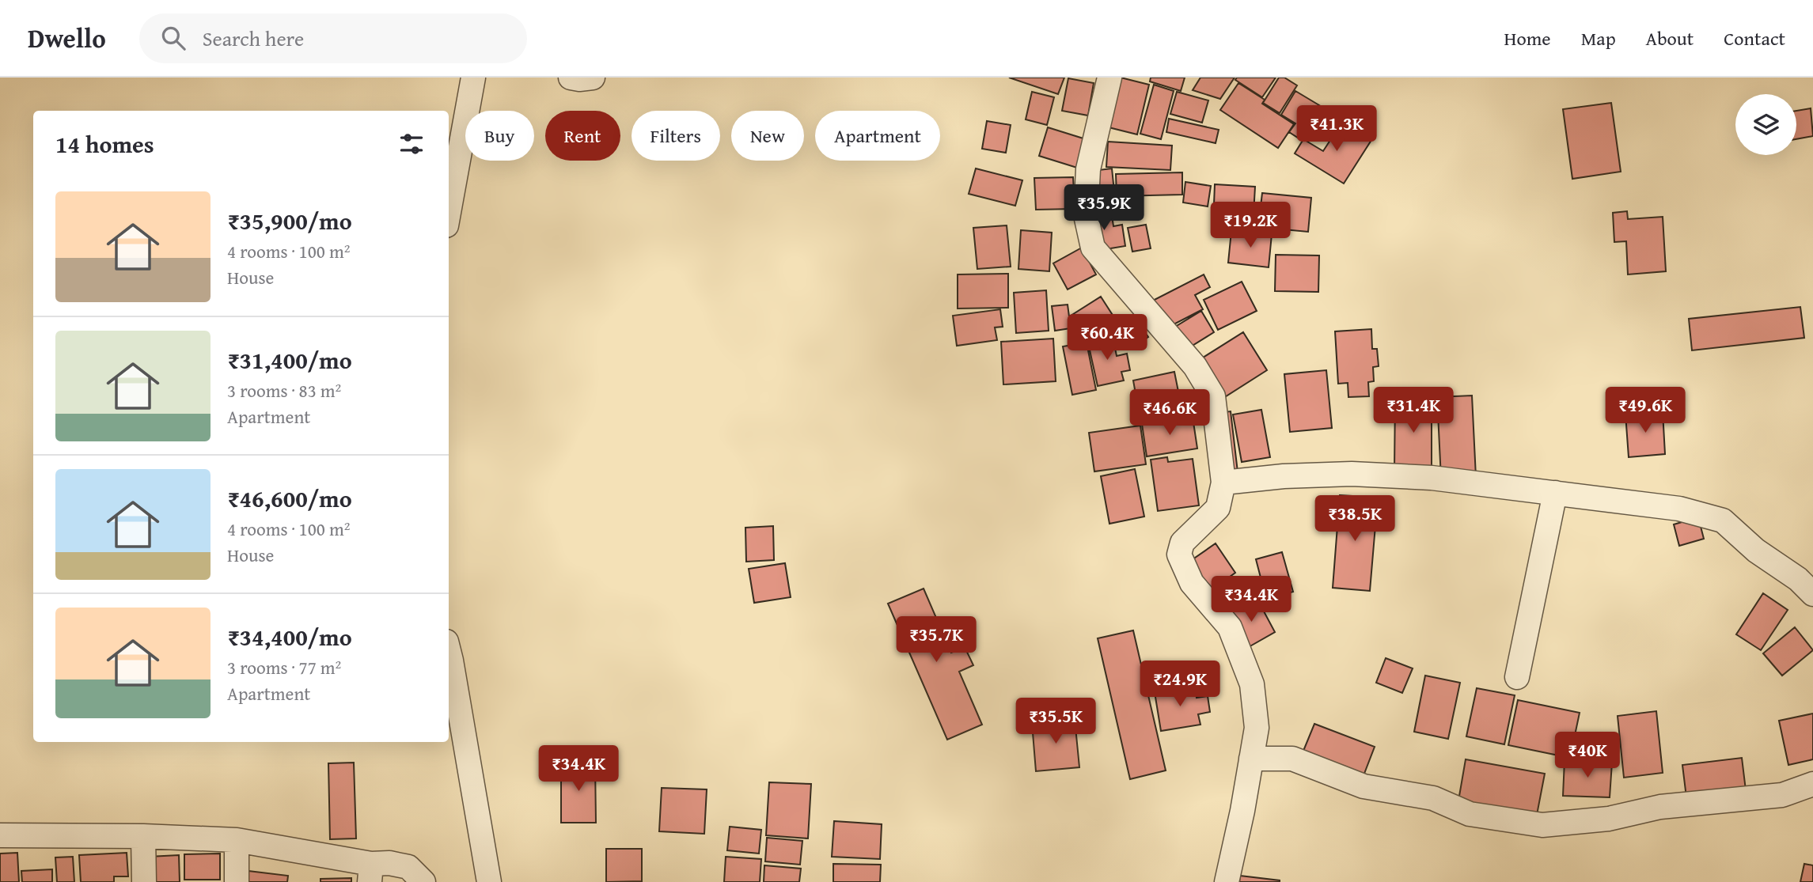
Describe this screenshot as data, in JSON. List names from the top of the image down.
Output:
{
  "page": {
    "header": "Dwello",
    "search": "Search here",
    "nav": [
      "Home",
      "Map",
      "About",
      "Contact"
    ],
    "price": [
      "₹41.3K",
      "₹35.9K",
      "₹19.2K",
      "₹60.4K",
      "₹31.4K",
      "₹49.6K",
      "₹46.6K",
      "₹38.5K",
      "₹34.4K",
      "₹35.7K",
      "₹24.9K",
      "₹35.5K",
      "₹40K",
      "₹34.4K"
    ],
    "chip": [
      "Buy",
      "Rent",
      "Filters",
      "New",
      "Apartment"
    ],
    "heading": "14 homes",
    "list": [
      {
        "name": "₹35,900/mo",
        "note": "4 rooms · 100 m² · House"
      },
      {
        "name": "₹31,400/mo",
        "note": "3 rooms · 83 m² · Apartment"
      },
      {
        "name": "₹46,600/mo",
        "note": "4 rooms · 100 m² · House"
      },
      {
        "name": "₹34,400/mo",
        "note": "3 rooms · 77 m² · Apartment"
      }
    ]
  }
}
